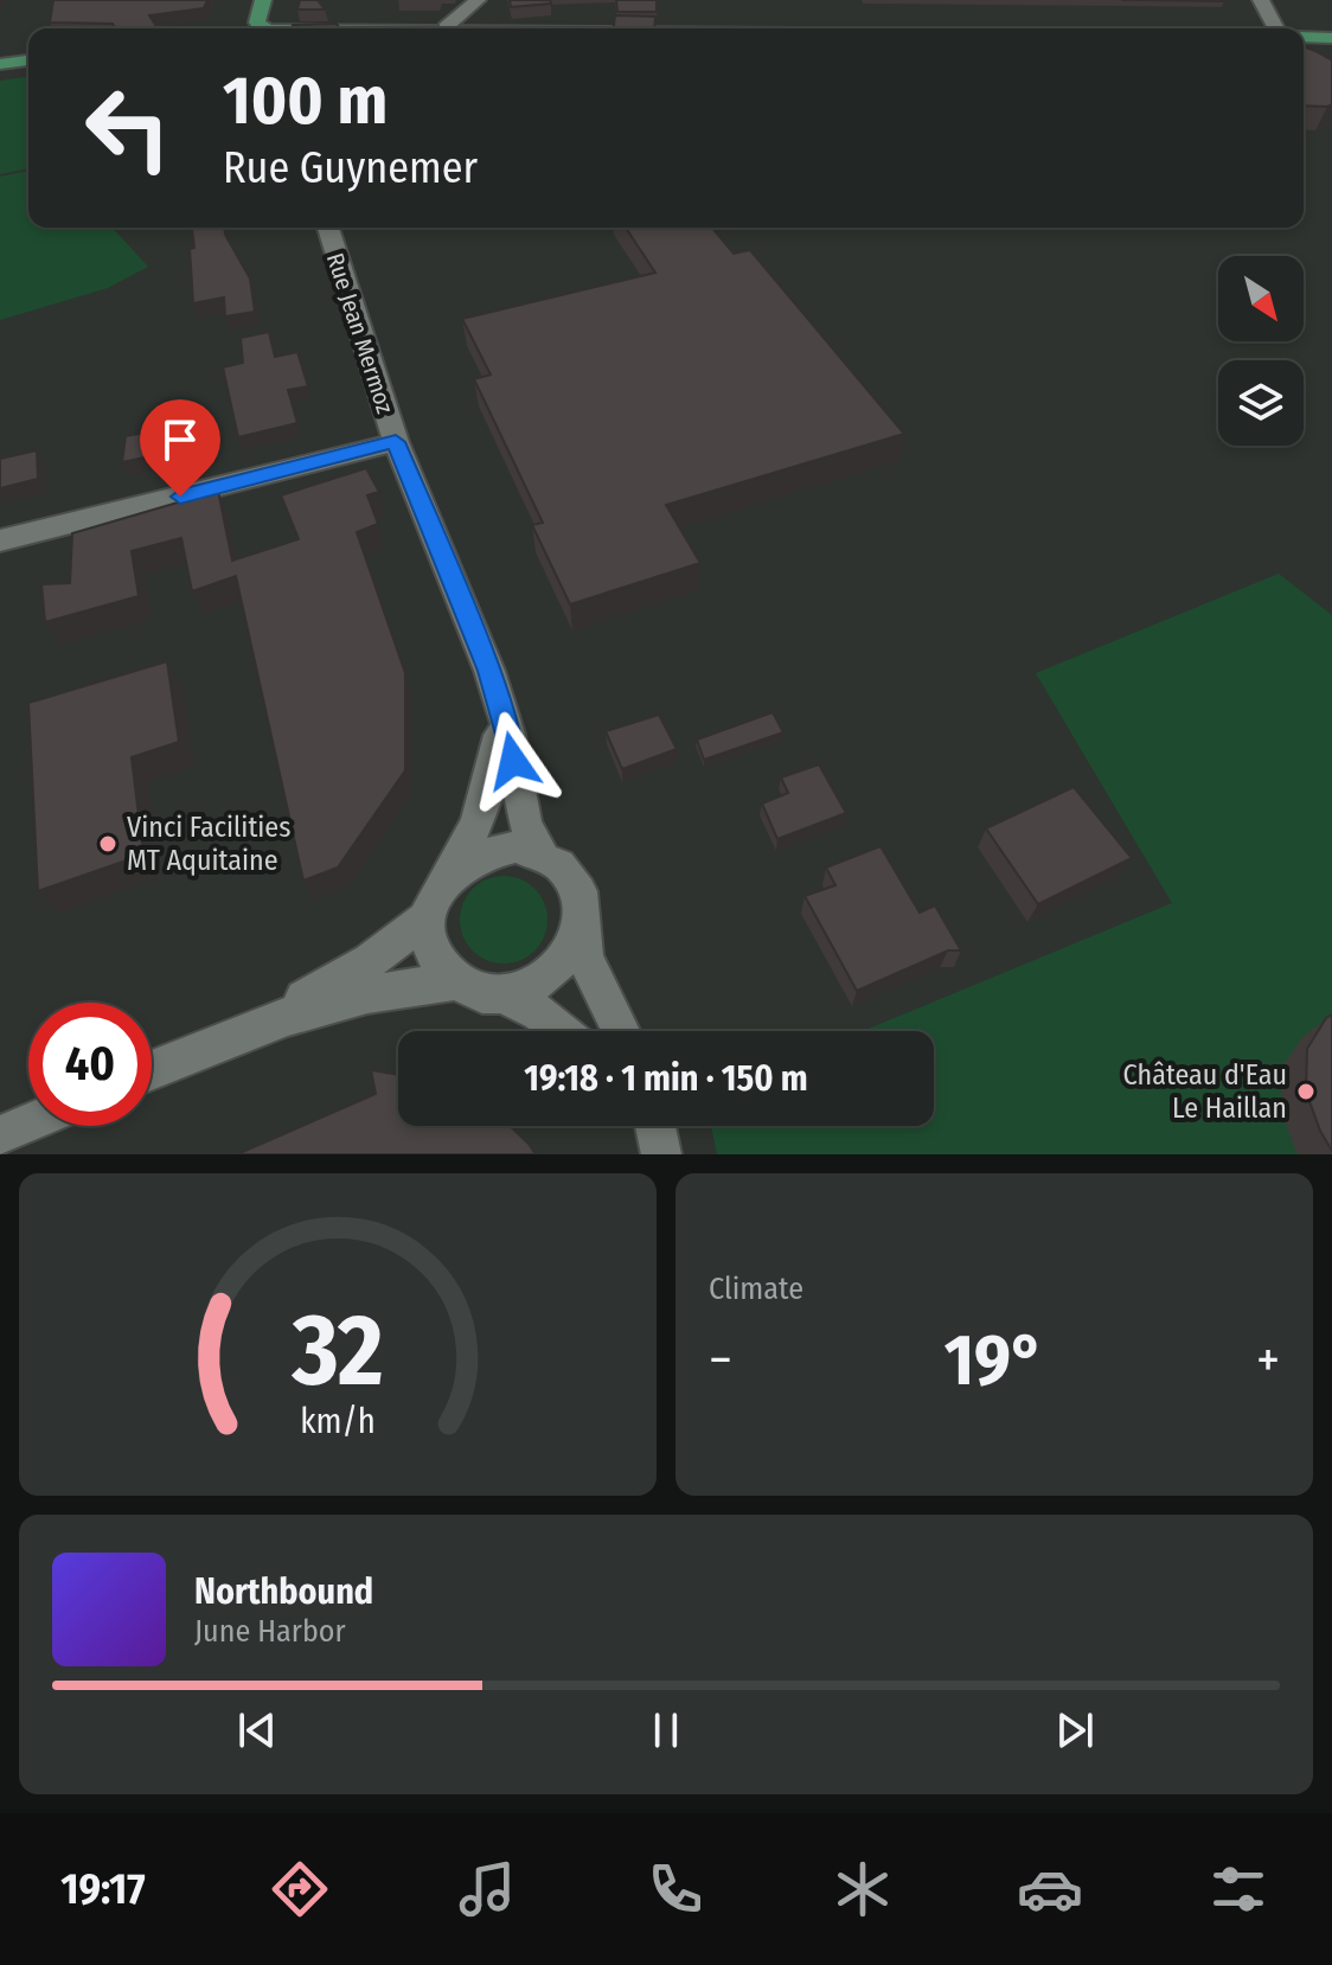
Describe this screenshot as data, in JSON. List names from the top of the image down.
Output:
{
  "streets": {
    "street": ["Rue Jean Mermoz"]
  },
  "places": ["Vinci Facilities MT Aquitaine", "Château d'Eau Le Haillan"],
  "north": "bottom right",
  "page": {
    "turn": ["100 m", "Rue Guynemer"],
    "limit": "40",
    "trip": "19:18 · 1 min · 150 m",
    "tile": "Climate",
    "heat": ["−", "19°", "+"],
    "song": ["Northbound", "June Harbor"],
    "tabs": "19:17",
    "gauge": ["32", "km/h"]
  }
}
